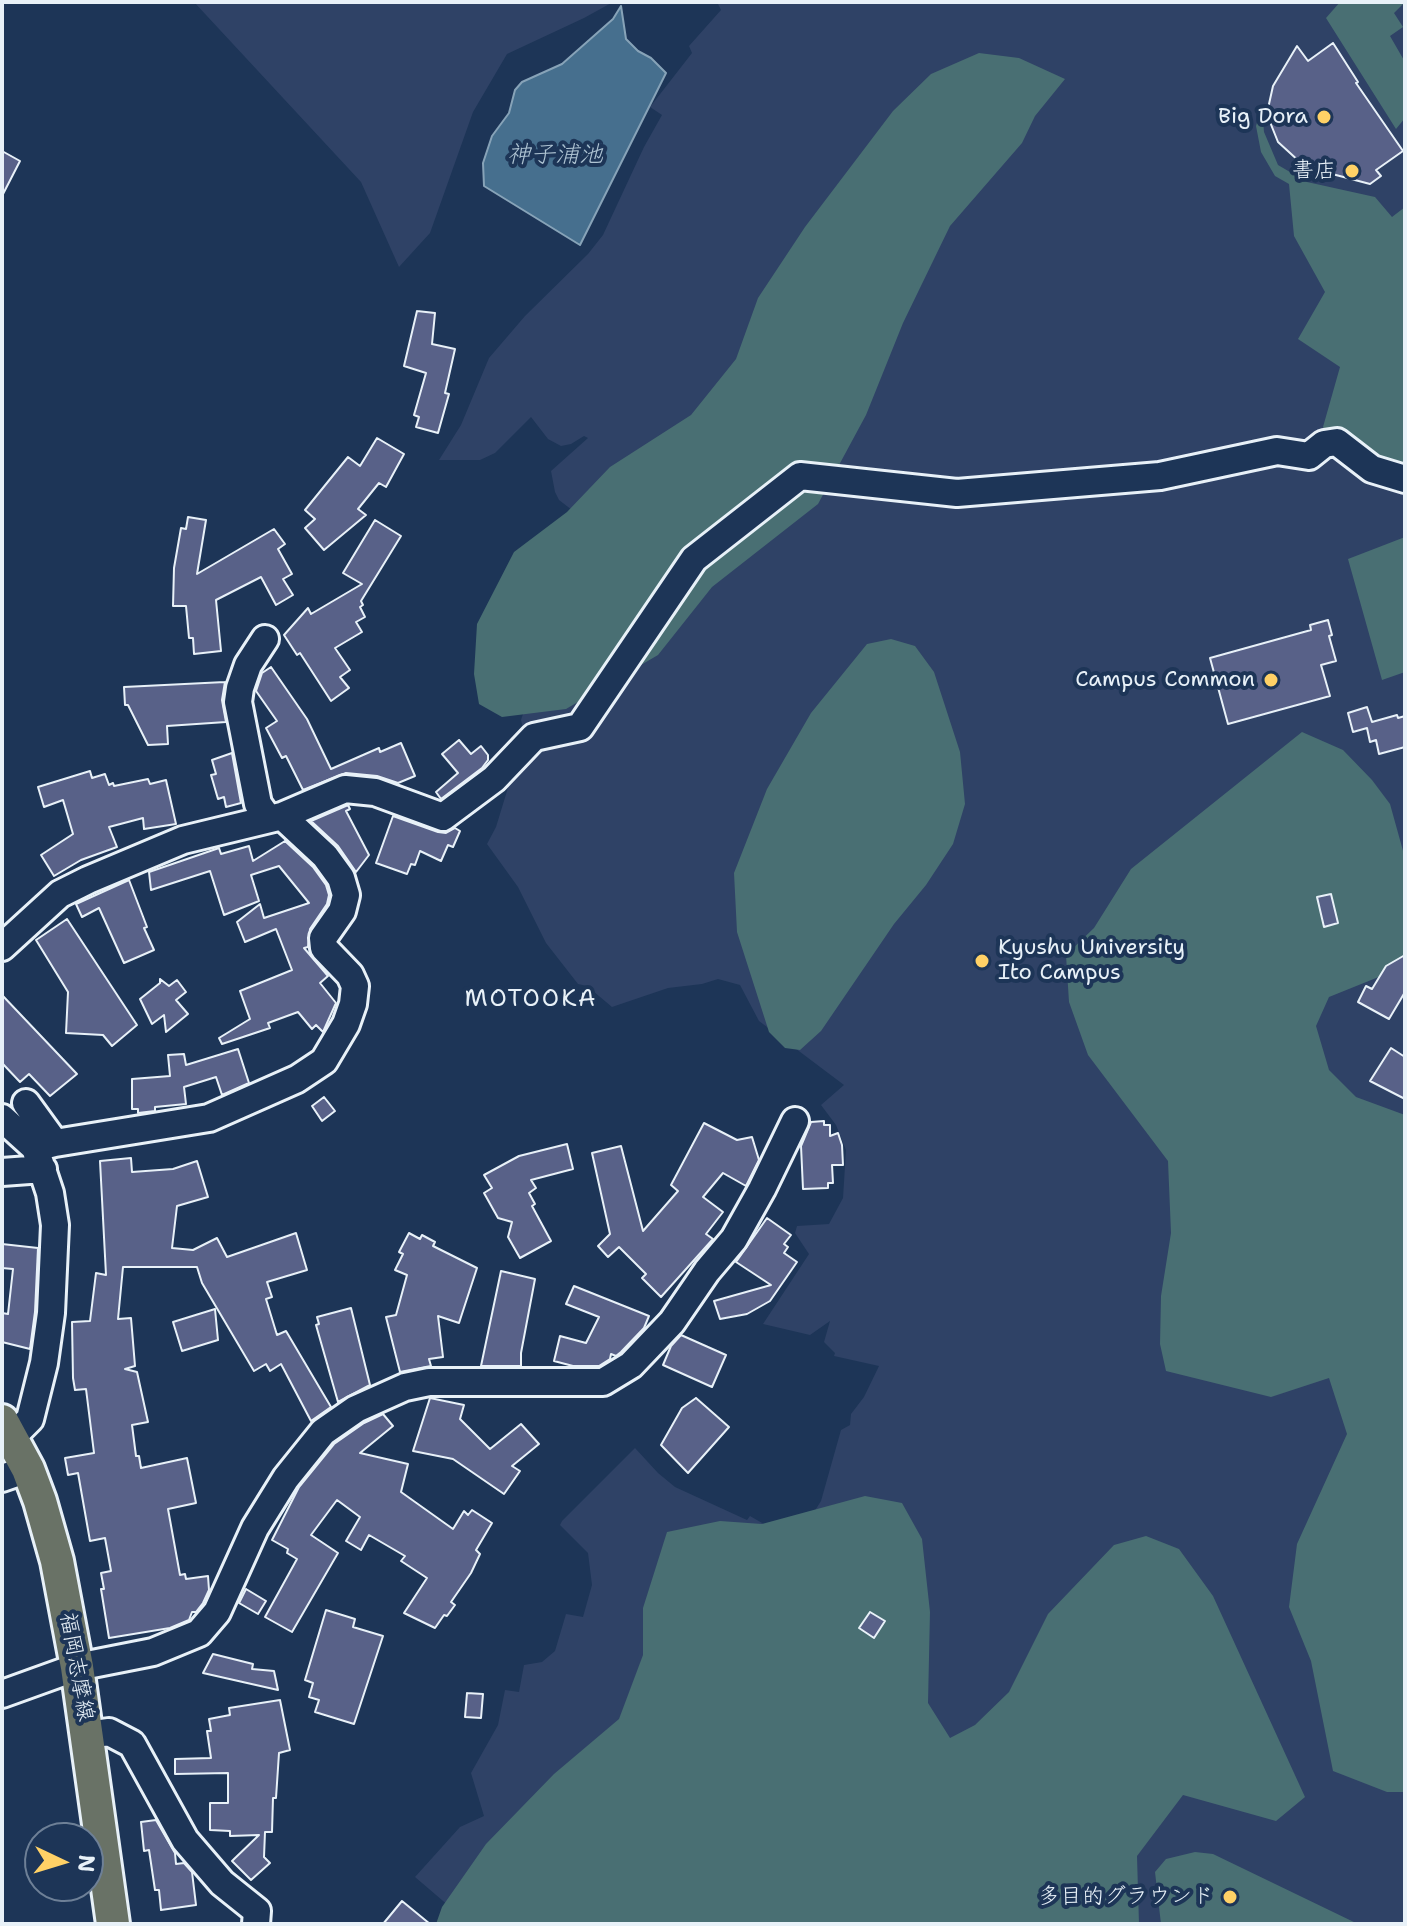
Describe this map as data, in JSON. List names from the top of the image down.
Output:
{
  "streets": {
    "main road": ["福岡志摩線"]
  },
  "districts": ["MOTOOKA"],
  "water": ["神子浦池"],
  "places": [
    "Big Dora",
    "書店",
    "Campus Common",
    "Kyushu University Ito Campus",
    "多目的グラウンド"
  ],
  "north": "right"
}
